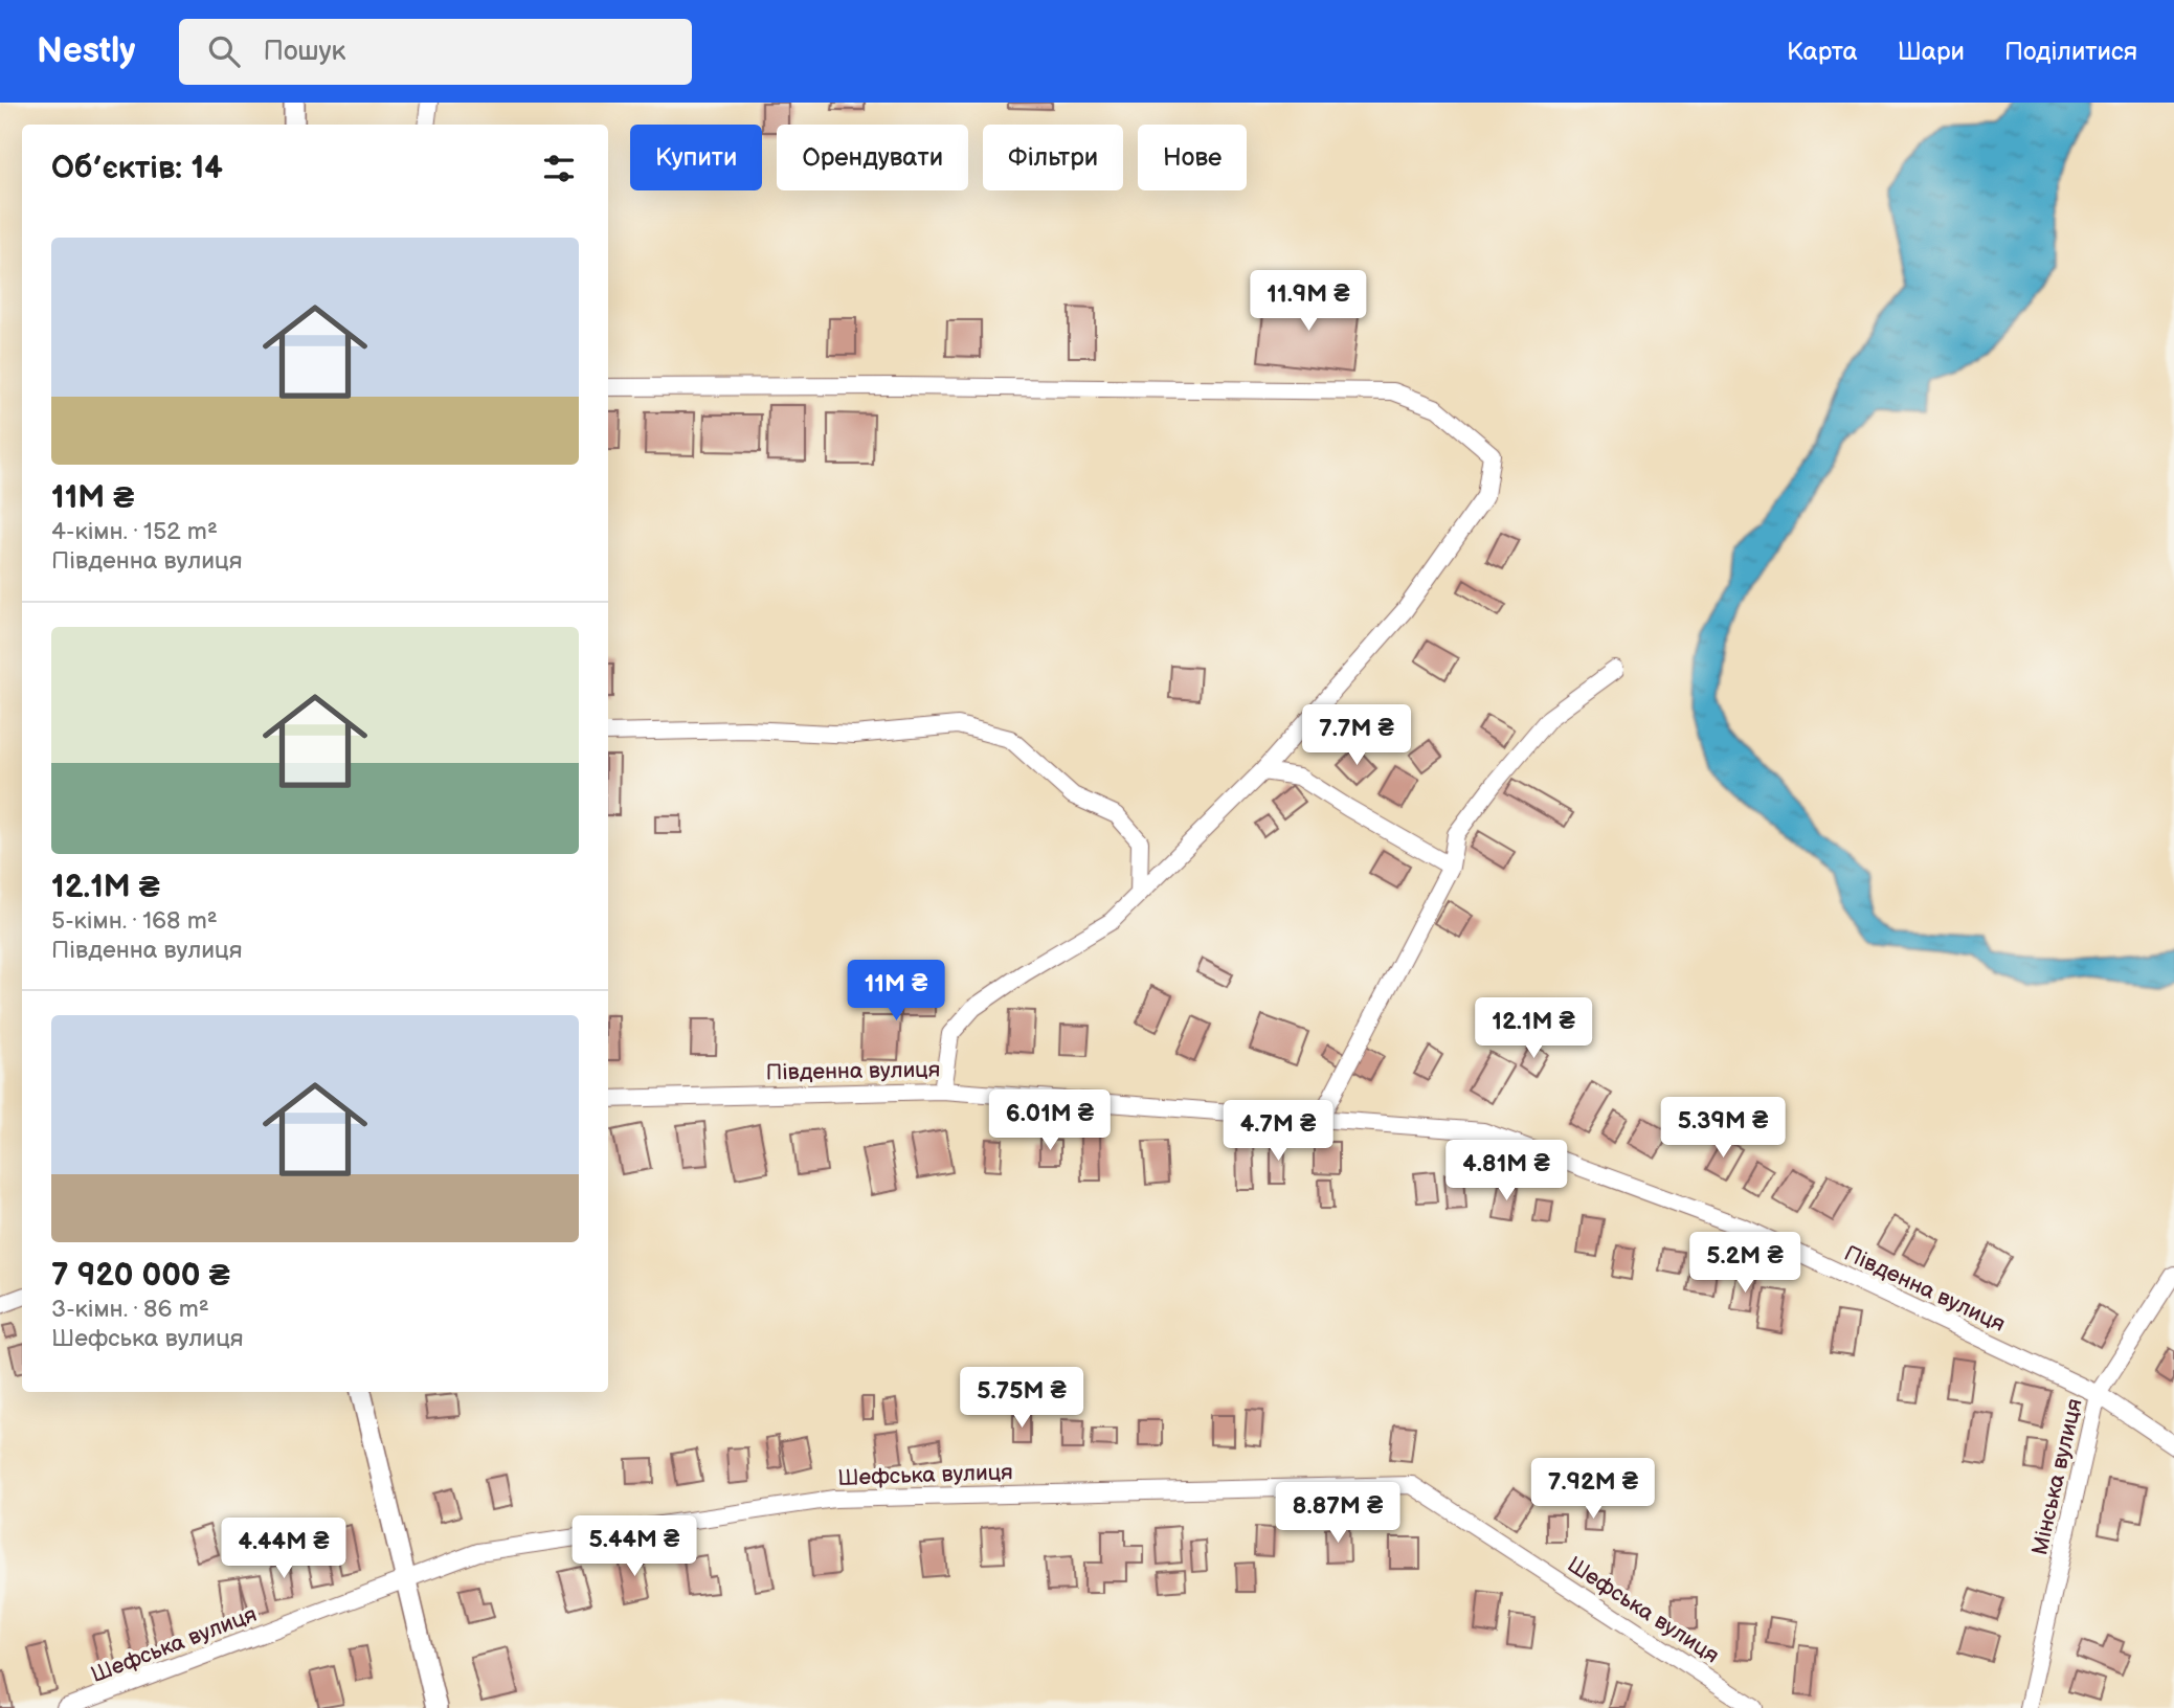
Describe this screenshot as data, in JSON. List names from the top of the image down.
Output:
{
  "streets": {
    "street": ["Південна вулиця", "Шефська вулиця", "Мінська вулиця"]
  },
  "crossings": [
    ["Південна вулиця", "Мінська вулиця"]
  ],
  "page": {
    "header": "Nestly",
    "search": "Пошук",
    "nav": ["Карта", "Шари", "Поділитися"],
    "chip": [
      "Купити",
      "Орендувати",
      "Фільтри",
      "Нове"
    ],
    "heading": "Об’єктів: 14",
    "list": [
      {
        "name": "11M ₴",
        "note": "4-кімн. · 152 m² · Південна вулиця"
      },
      {
        "name": "12.1M ₴",
        "note": "5-кімн. · 168 m² · Південна вулиця"
      },
      {
        "name": "7 920 000 ₴",
        "note": "3-кімн. · 86 m² · Шефська вулиця"
      }
    ],
    "price": [
      "11.9M ₴",
      "7.7M ₴",
      "11M ₴",
      "12.1M ₴",
      "6.01M ₴",
      "5.39M ₴",
      "4.7M ₴",
      "4.81M ₴",
      "5.2M ₴",
      "5.75M ₴",
      "7.92M ₴",
      "8.87M ₴",
      "5.44M ₴",
      "4.44M ₴"
    ]
  }
}
